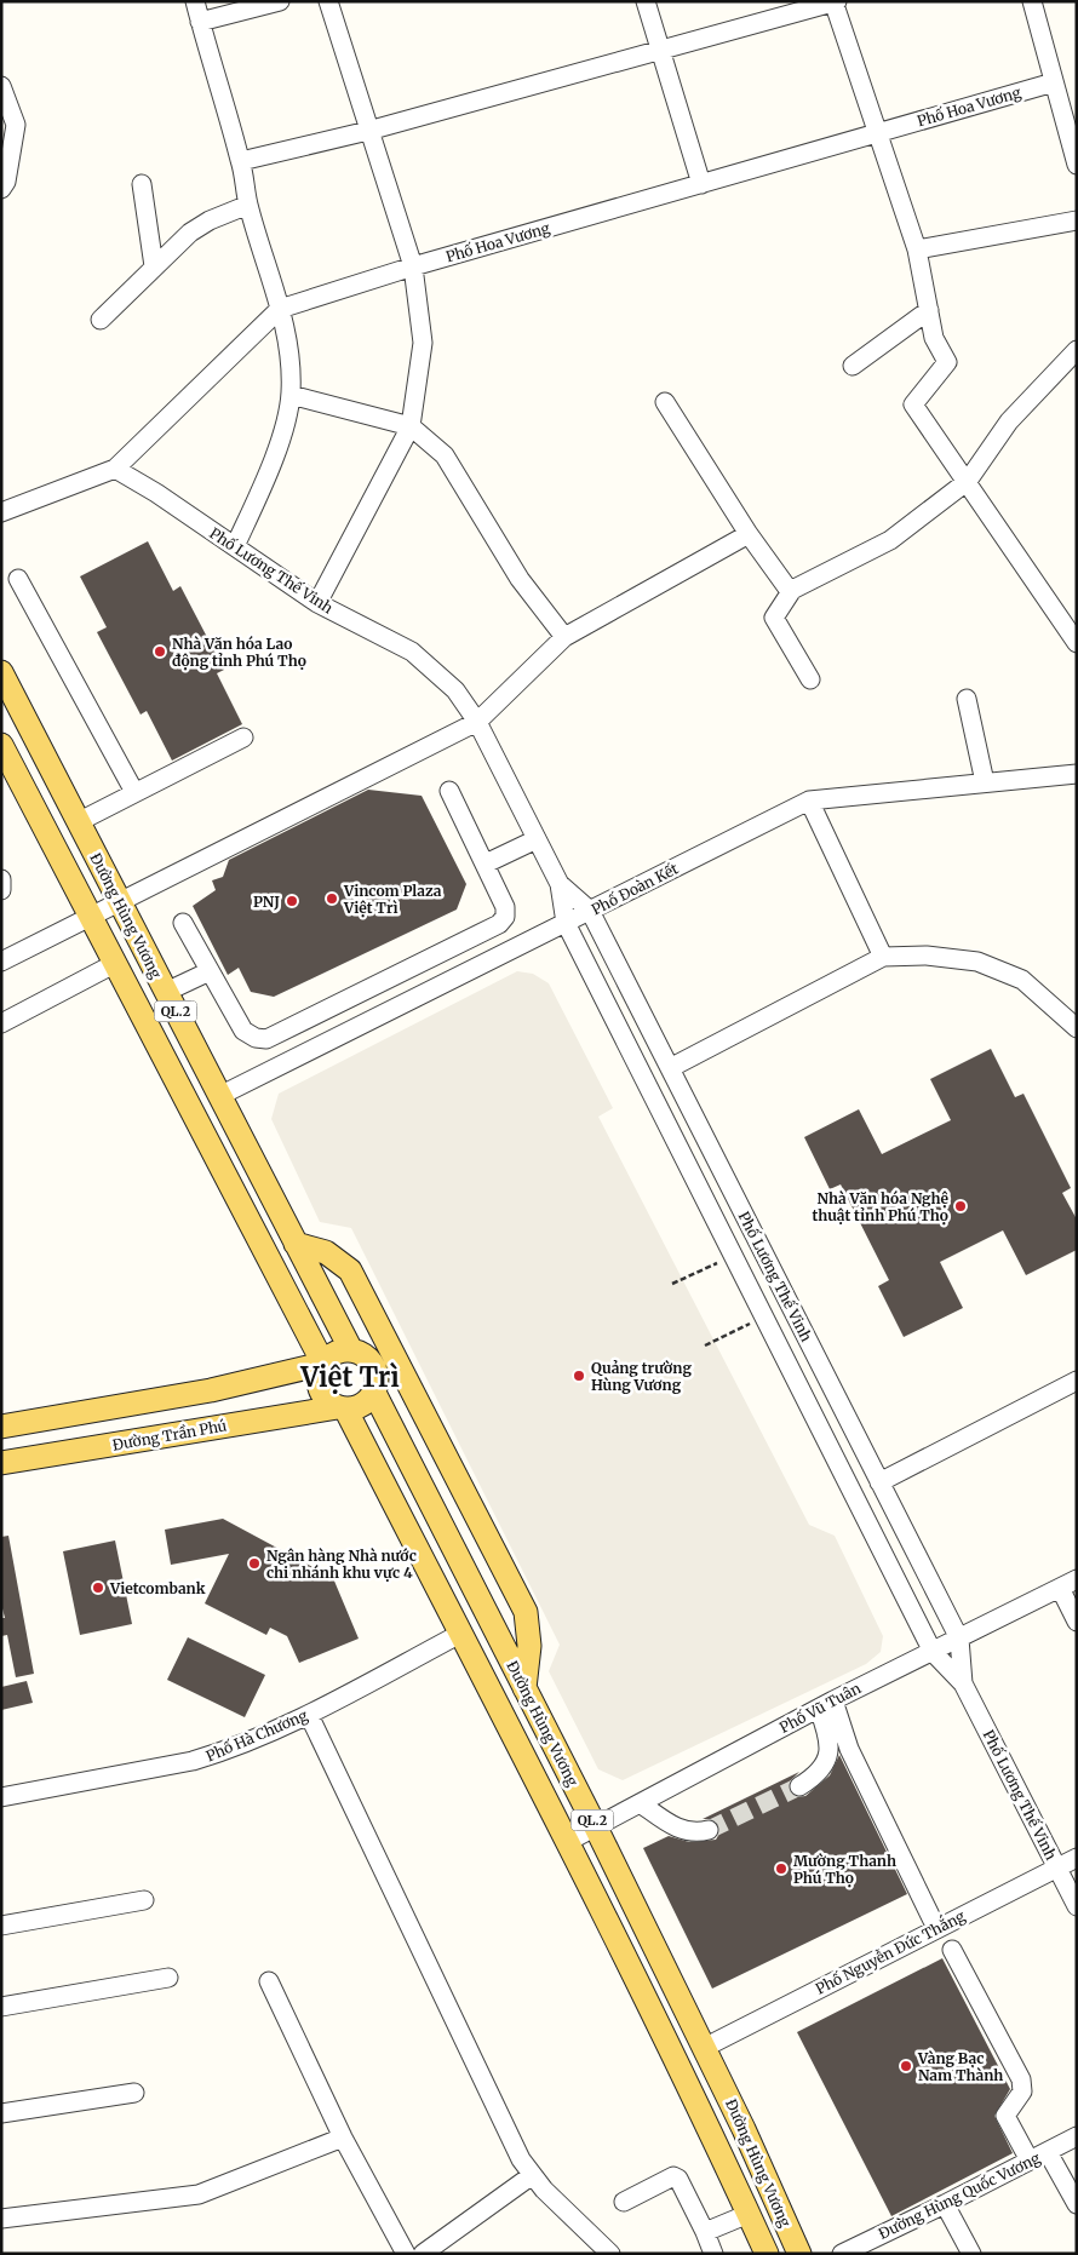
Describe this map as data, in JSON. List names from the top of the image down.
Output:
{
  "streets": {
    "main road": ["Đường Hùng Vương", "QL.2", "Đường Trần Phú"],
    "street": [
      "Phố Hoa Vương",
      "Phố Lương Thế Vinh",
      "Phố Đoàn Kết",
      "Phố Vũ Tuân",
      "Phố Hà Chương",
      "Phố Nguyễn Đức Thắng",
      "Đường Hùng Quốc Vương"
    ]
  },
  "crossings": [
    ["Phố Hoa Vương", "Phố Lương Thế Vinh"],
    ["Phố Lương Thế Vinh", "Phố Đoàn Kết"],
    ["Phố Lương Thế Vinh", "Phố Vũ Tuân"],
    ["Phố Lương Thế Vinh", "Phố Nguyễn Đức Thắng"],
    ["Phố Đoàn Kết", "Đường Hùng Vương"],
    ["Đường Hùng Vương", "QL.2"],
    ["Đường Hùng Vương", "Đường Trần Phú"],
    ["Đường Hùng Vương", "Phố Vũ Tuân"],
    ["Đường Hùng Vương", "Phố Hà Chương"],
    ["Đường Hùng Vương", "Phố Nguyễn Đức Thắng"],
    ["QL.2", "Đường Trần Phú"]
  ],
  "districts": ["Việt Trì"],
  "places": [
    "Nhà Văn hóa Lao động tỉnh Phú Thọ",
    "Vincom Plaza Việt Trì",
    "PNJ",
    "Nhà Văn hóa Nghệ thuật tỉnh Phú Thọ",
    "Quảng trường Hùng Vương",
    "Ngân hàng Nhà nước chi nhánh khu vực 4",
    "Vietcombank",
    "Mường Thanh Phú Thọ",
    "Vàng Bạc Nam Thành"
  ]
}
